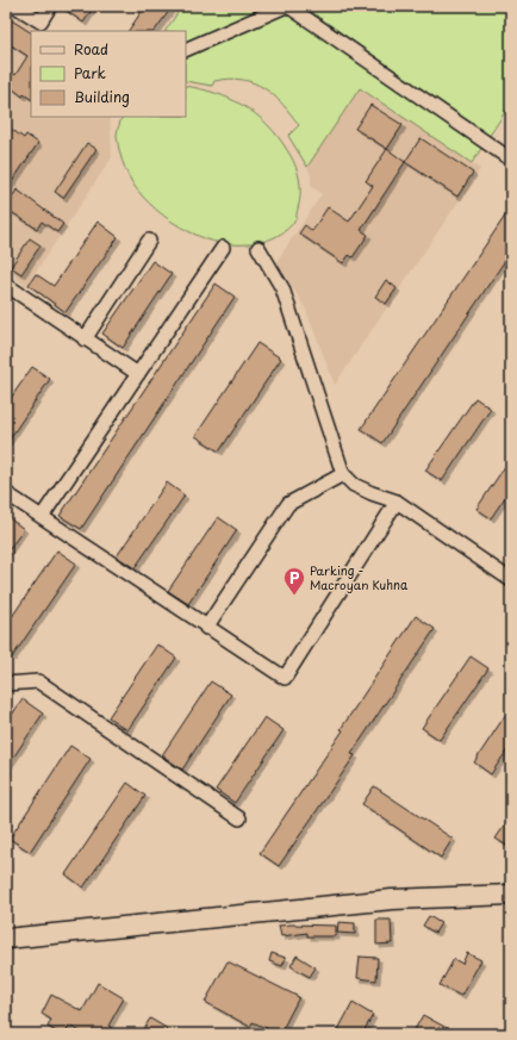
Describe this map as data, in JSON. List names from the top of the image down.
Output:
{
  "places": {
    "parking": ["Parking - Macroyan Kuhna"]
  },
  "legend": ["Road", "Park", "Building"]
}
